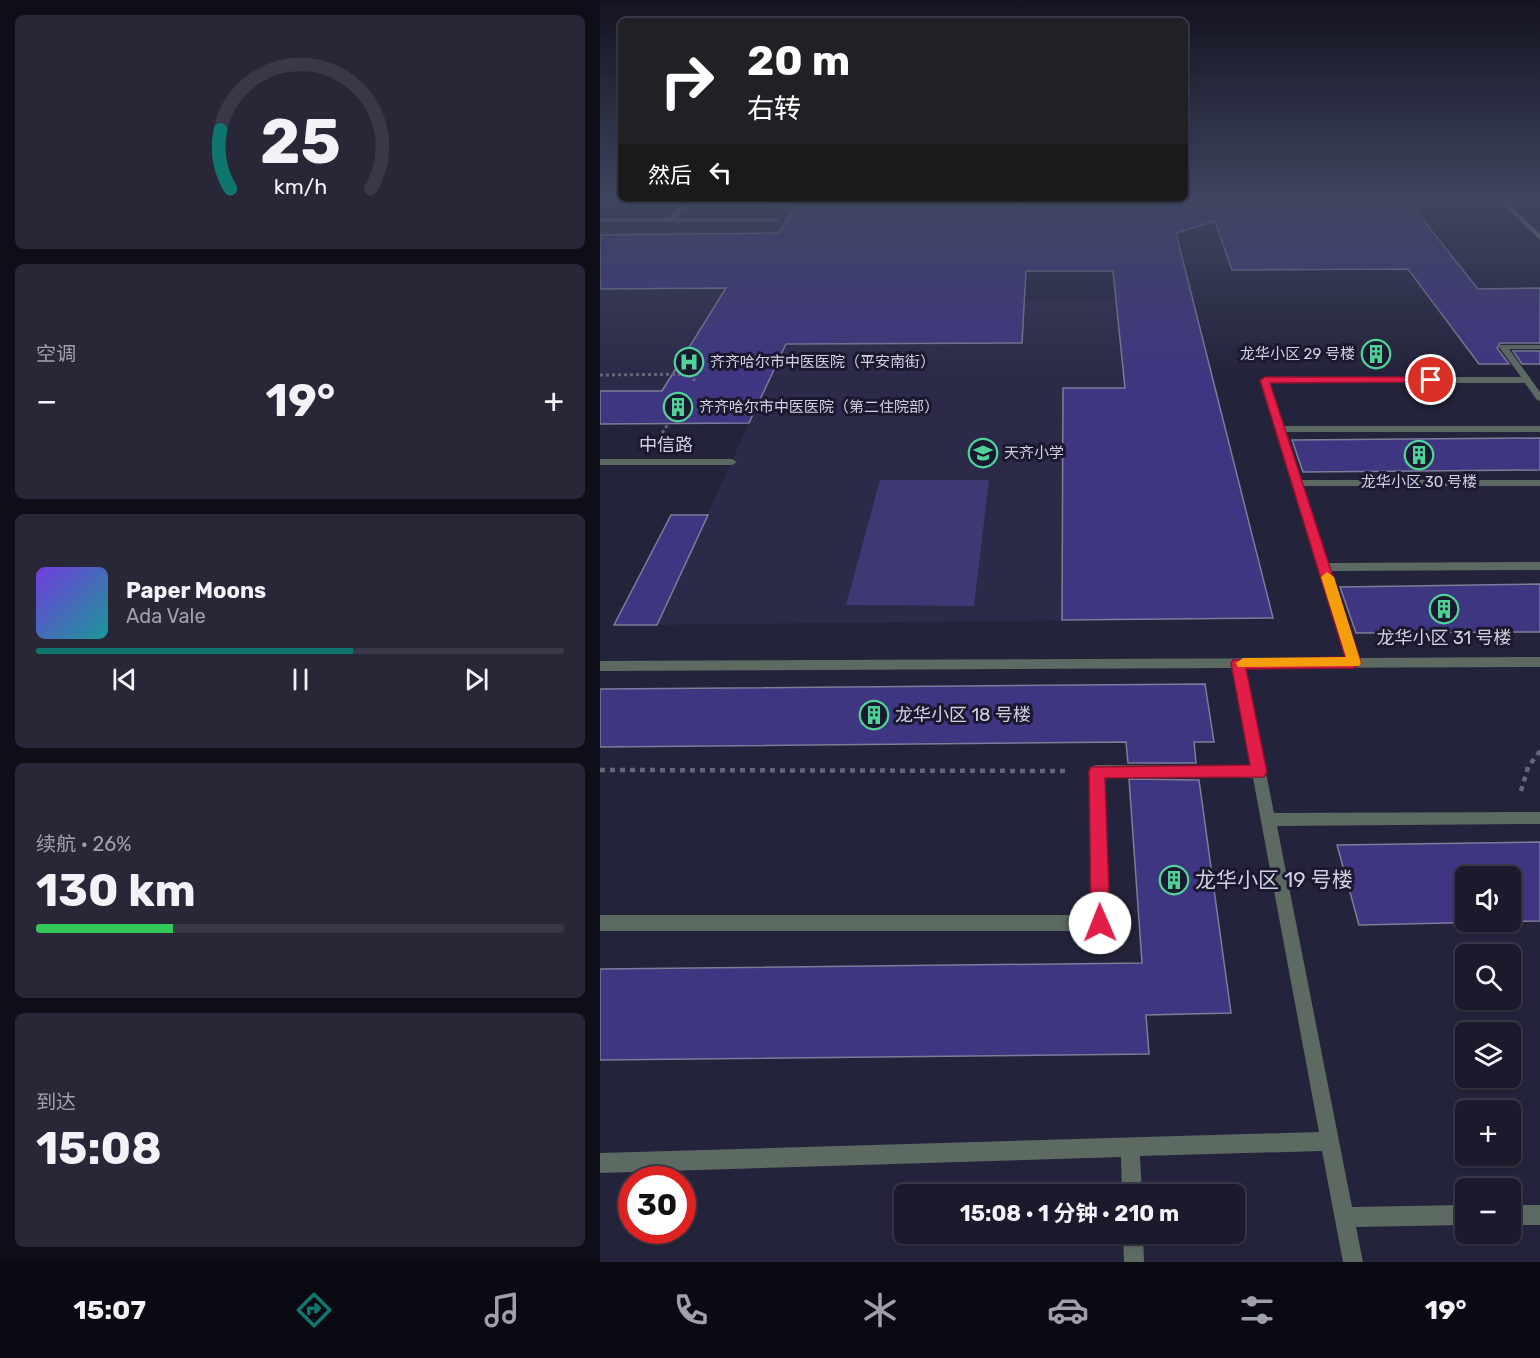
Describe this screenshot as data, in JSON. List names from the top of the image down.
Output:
{
  "streets": {
    "street": ["中信路"]
  },
  "places": {
    "building": [
      "龙华小区 29 号楼",
      "齐齐哈尔市中医医院（第二住院部）",
      "龙华小区 30 号楼",
      "龙华小区 31 号楼",
      "龙华小区 18 号楼",
      "龙华小区 19 号楼"
    ],
    "hospital": ["齐齐哈尔市中医医院（平安南街）"],
    "school or university": ["天齐小学"]
  },
  "page": {
    "turn": ["20 m", "右转"],
    "then": "然后",
    "tile": [
      "空调",
      ["续航 · 26%", "130 km"],
      ["到达", "15:08"]
    ],
    "heat": ["−", "19°", "+"],
    "song": ["Paper Moons", "Ada Vale"],
    "map_buttons": ["+", "−"],
    "limit": "30",
    "trip": "15:08 · 1 分钟 · 210 m",
    "tabs": ["15:07", "19°"],
    "gauge": ["25", "km/h"]
  }
}
